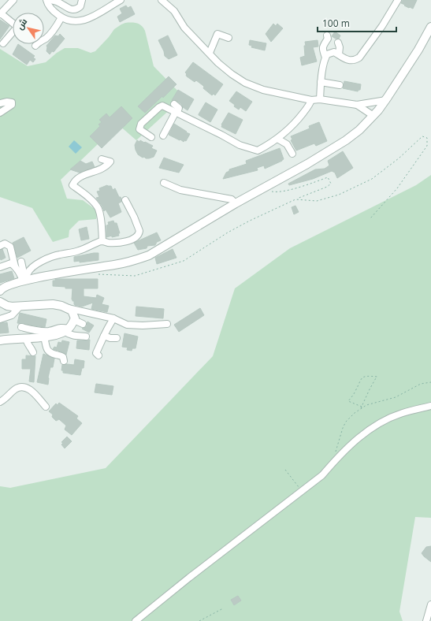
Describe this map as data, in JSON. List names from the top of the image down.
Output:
{
  "scale_bar": "100 m",
  "north": "top left"
}
